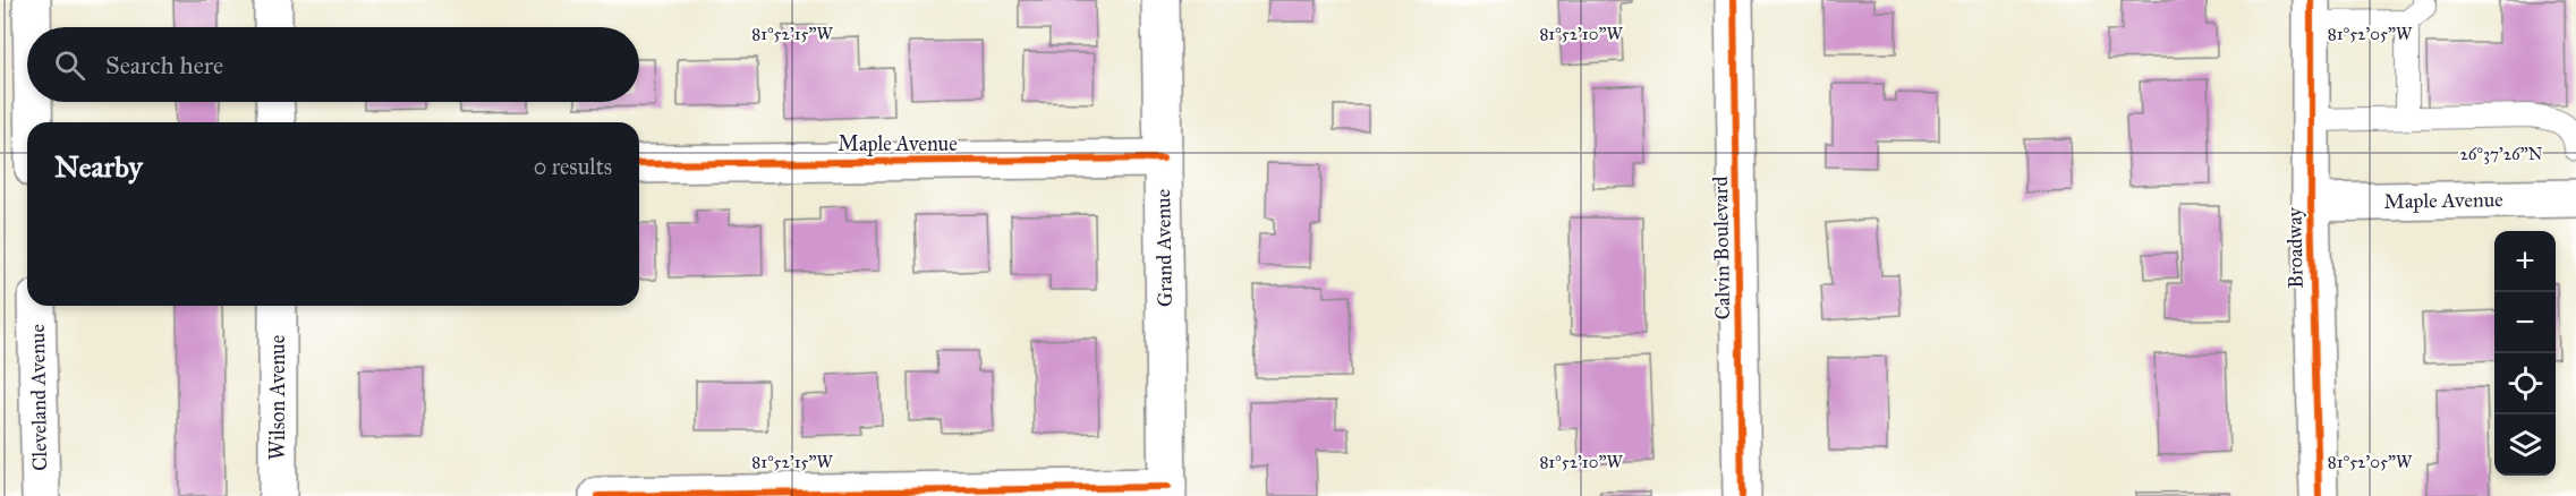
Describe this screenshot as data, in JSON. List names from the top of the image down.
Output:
{
  "streets": {
    "street": [
      "Maple Avenue",
      "Grand Avenue",
      "Calvin Boulevard",
      "Broadway",
      "Cleveland Avenue",
      "Wilson Avenue"
    ]
  },
  "crossings": [
    ["Maple Avenue", "Grand Avenue"],
    ["Maple Avenue", "Broadway"]
  ],
  "page": {
    "search": "Search here",
    "heading": ["Nearby", "0 results"],
    "map_buttons": ["+", "−"]
  },
  "coordinates": [
    "81°52'15\"W",
    "81°52'10\"W",
    "81°52'05\"W",
    "26°37'26\"N"
  ]
}
